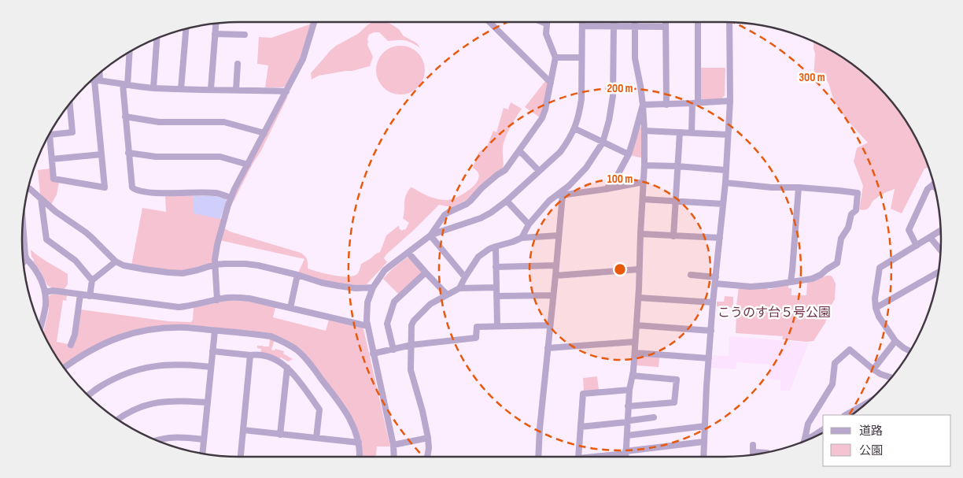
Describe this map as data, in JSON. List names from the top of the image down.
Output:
{
  "parks": ["こうのす台５号公園"],
  "legend": ["道路", "公園"],
  "rings": ["300 m", "200 m", "100 m"]
}
